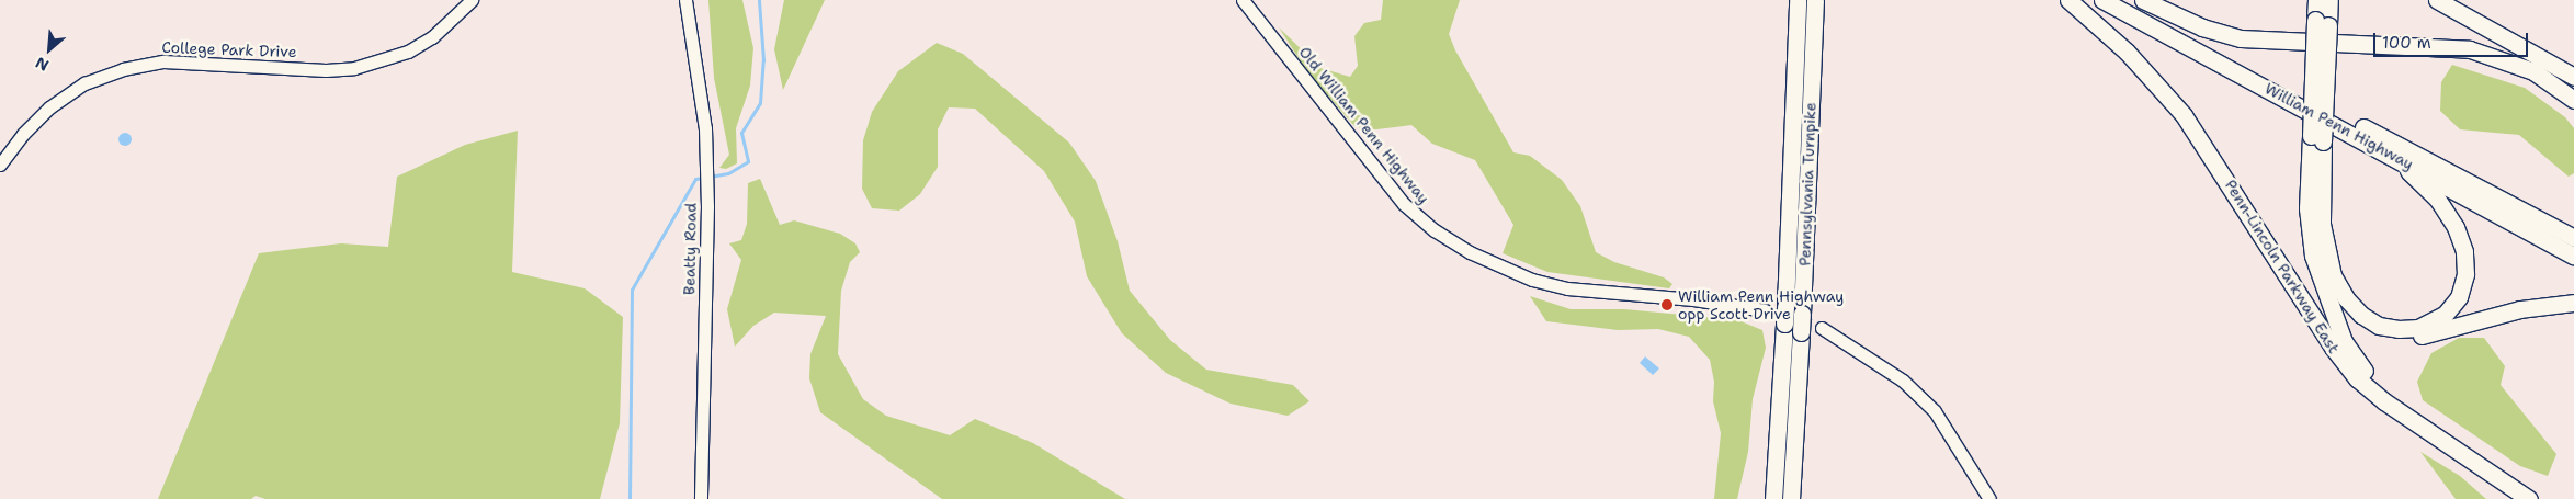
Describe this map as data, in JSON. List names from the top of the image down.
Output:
{
  "streets": {
    "highway": ["William Penn Highway", "Pennsylvania Turnpike", "Penn-Lincoln Parkway East"],
    "street": ["College Park Drive", "Old William Penn Highway", "Beatty Road"]
  },
  "places": ["William Penn Highway opp Scott Drive"],
  "scale_bar": "100 m",
  "north": "bottom left"
}
